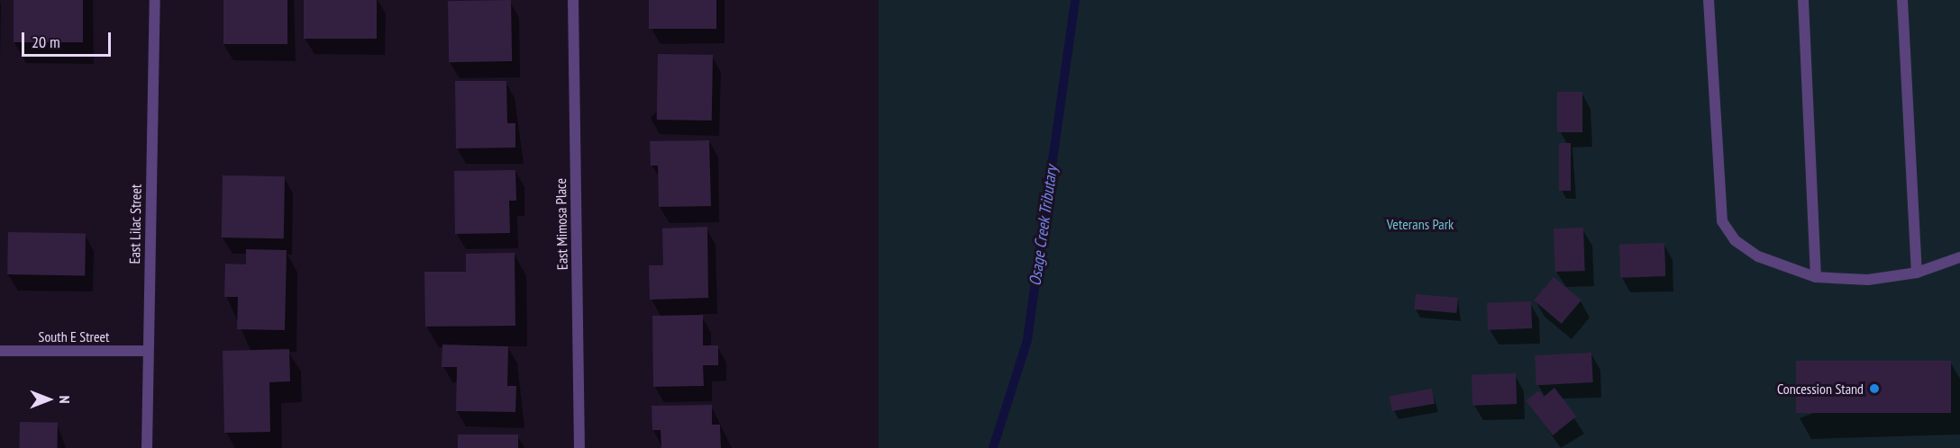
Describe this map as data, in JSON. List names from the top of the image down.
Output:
{
  "streets": {
    "street": ["East Lilac Street", "East Mimosa Place", "South E Street"]
  },
  "crossings": [
    ["East Lilac Street", "South E Street"]
  ],
  "water": ["Osage Creek Tributary"],
  "parks": ["Veterans Park"],
  "places": ["Concession Stand"],
  "scale_bar": "20 m",
  "north": "right"
}
